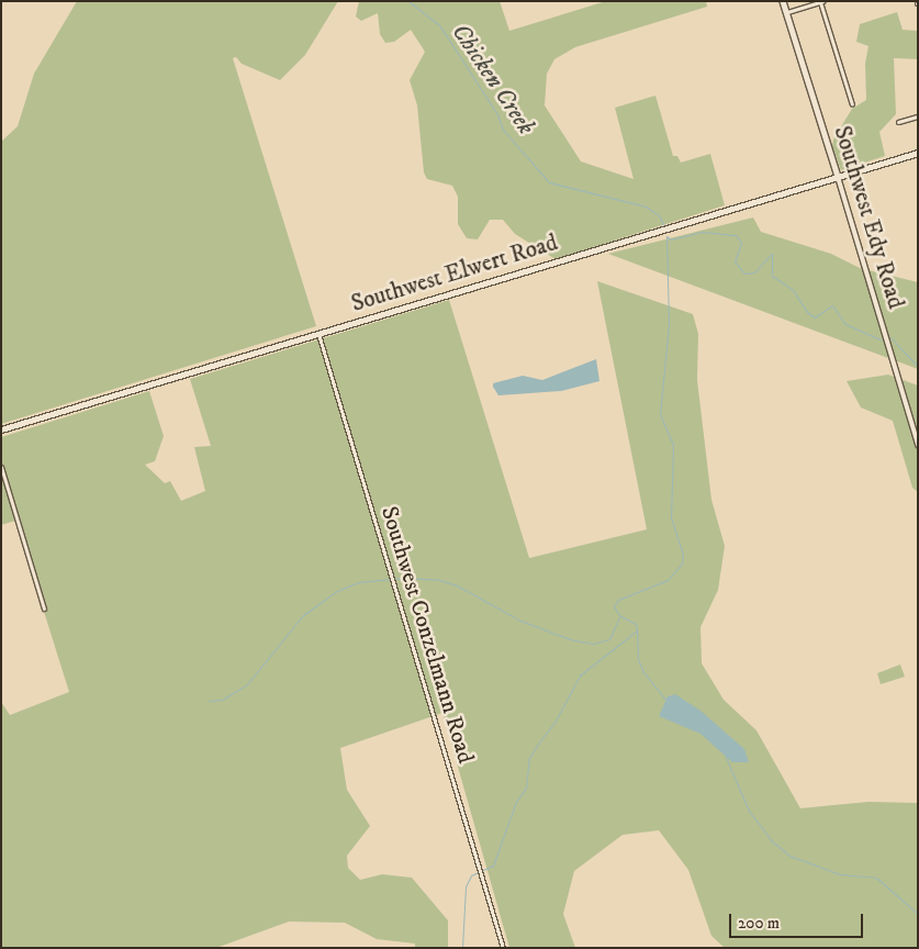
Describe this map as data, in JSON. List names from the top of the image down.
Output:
{
  "streets": {
    "main road": ["Southwest Edy Road", "Southwest Elwert Road"],
    "street": ["Southwest Conzelmann Road"]
  },
  "crossings": [
    ["Southwest Edy Road", "Southwest Elwert Road"],
    ["Southwest Elwert Road", "Southwest Conzelmann Road"]
  ],
  "water": ["Chicken Creek"],
  "scale_bar": "200 m"
}
